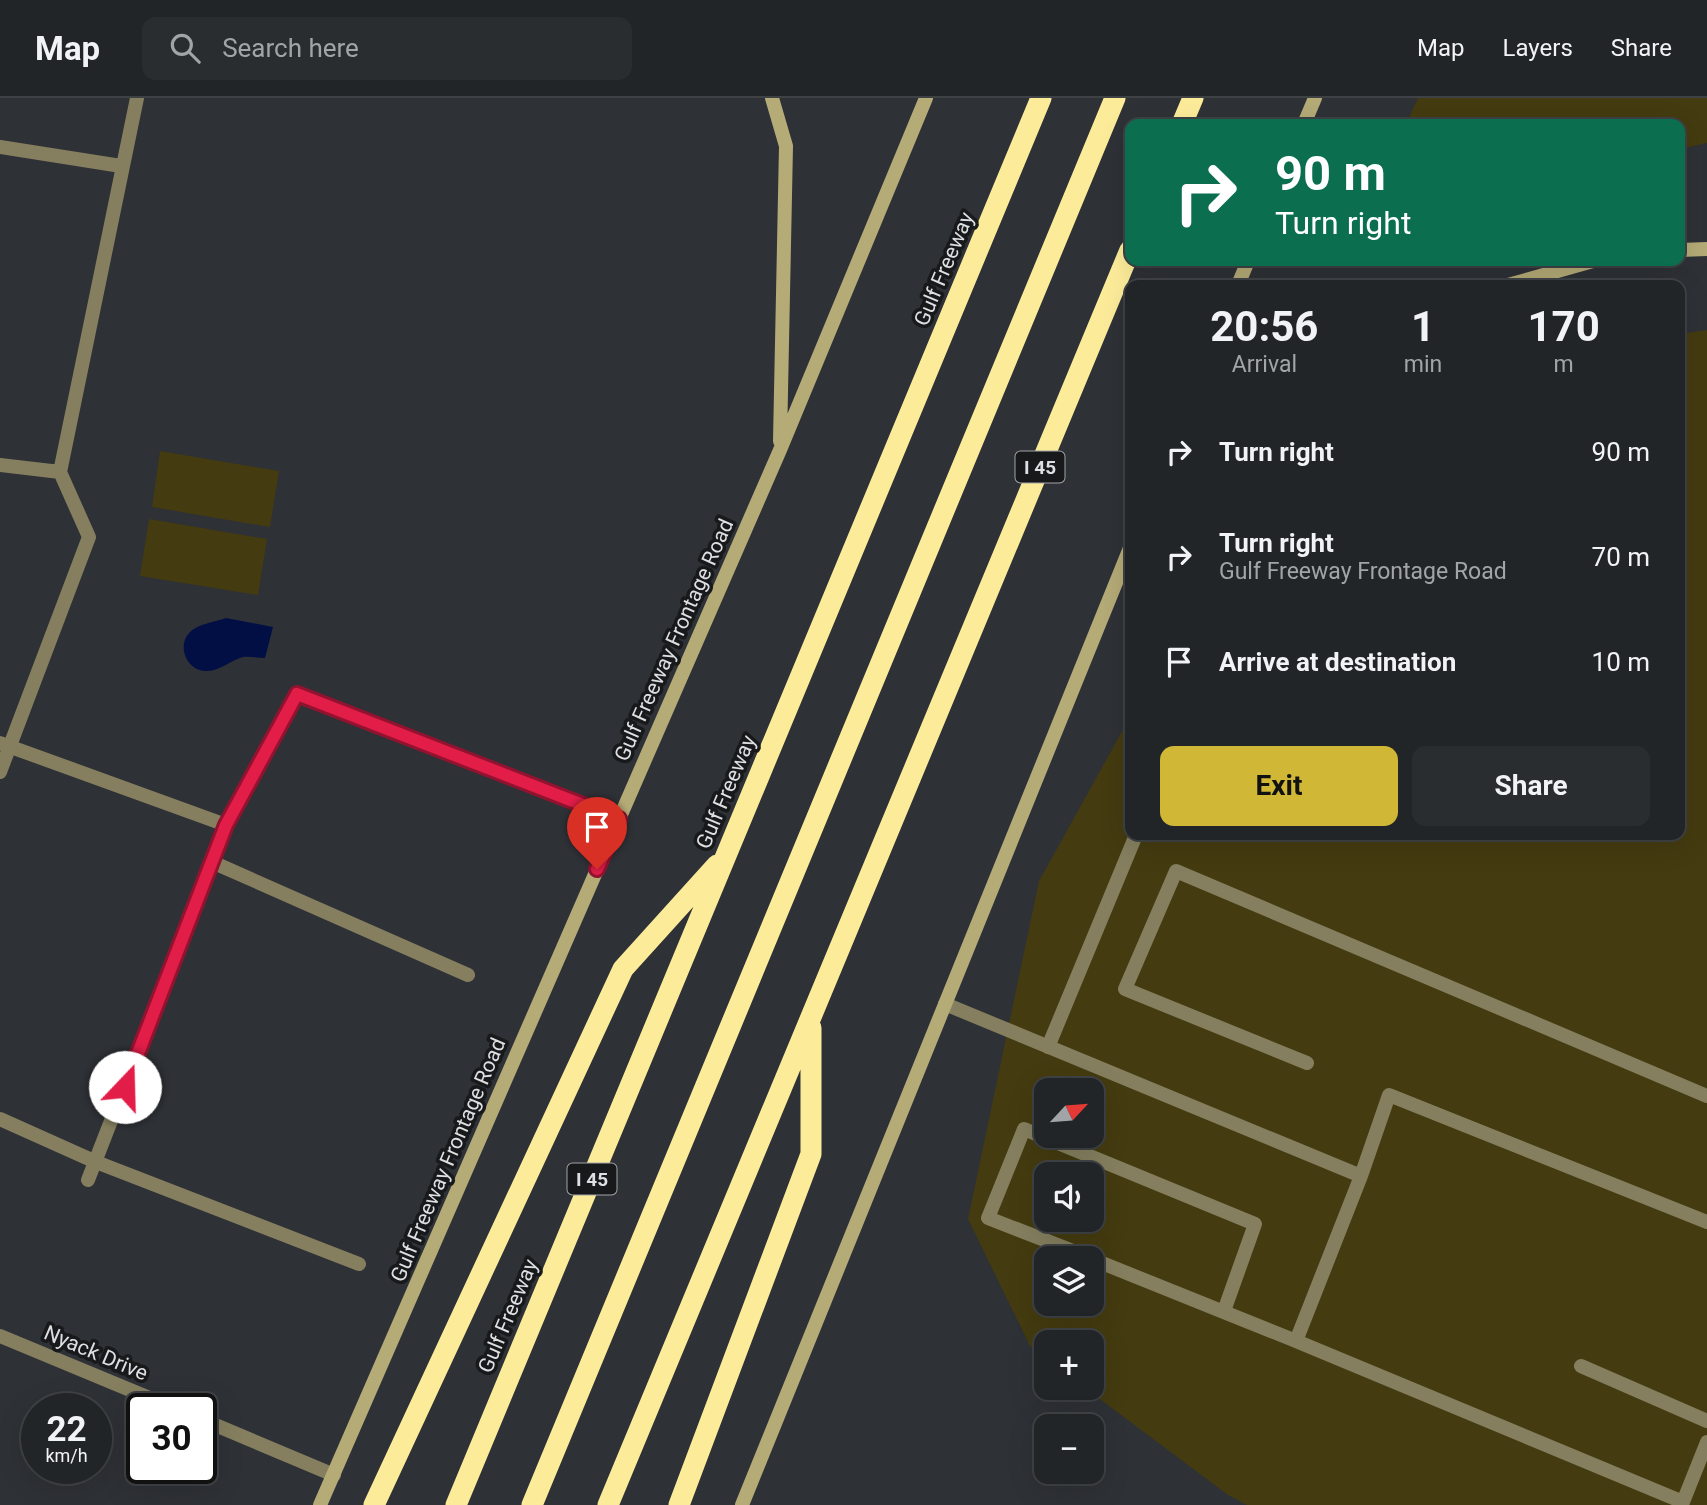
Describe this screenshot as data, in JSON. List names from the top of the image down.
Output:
{
  "streets": {
    "highway": ["Gulf Freeway", "I 45"],
    "main road": ["Gulf Freeway Frontage Road"],
    "street": ["Nyack Drive"]
  },
  "north": "top right",
  "page": {
    "header": "Map",
    "search": "Search here",
    "nav": ["Map", "Layers", "Share"],
    "turn": ["90 m", "Turn right"],
    "eta": [
      "20:56",
      "Arrival",
      "1",
      "min",
      "170",
      "m"
    ],
    "list": [
      {
        "name": "Turn right",
        "value": "90 m"
      },
      {
        "name": "Turn right",
        "note": "Gulf Freeway Frontage Road",
        "value": "70 m"
      },
      {
        "name": "Arrive at destination",
        "value": "10 m"
      }
    ],
    "buttons": ["Exit", "Share"],
    "map_buttons": ["+", "−"],
    "speed": "22 km/h",
    "limit": "30"
  }
}
